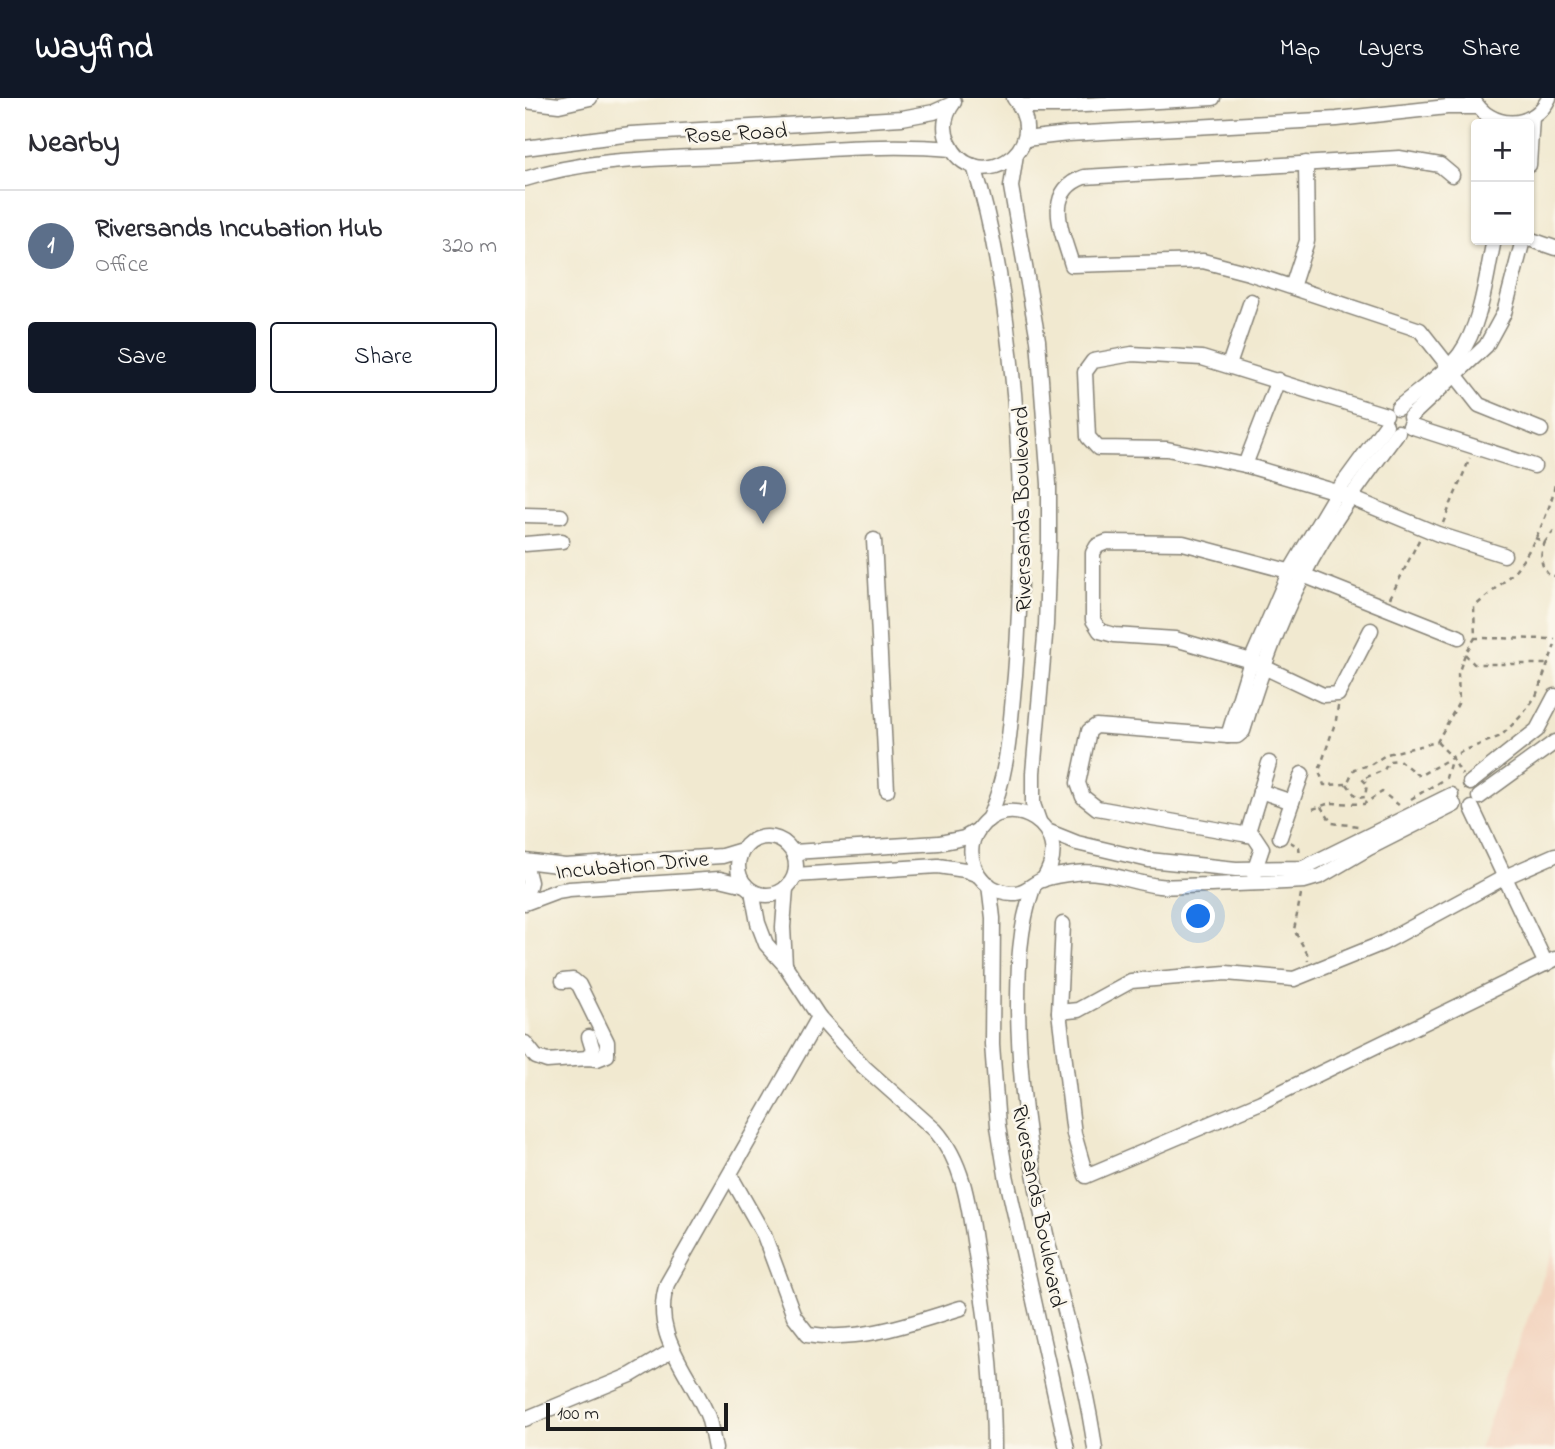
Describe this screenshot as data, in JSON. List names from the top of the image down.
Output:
{
  "streets": {
    "street": ["Rose Road", "Riversands Boulevard", "Incubation Drive"]
  },
  "scale_bar": "100 m",
  "page": {
    "header": "Wayfind",
    "nav": ["Map", "Layers", "Share"],
    "heading": "Nearby",
    "map_buttons": ["+", "−"],
    "list": [
      {
        "mark": "1",
        "name": "Riversands Incubation Hub",
        "note": "Office",
        "value": "320 m"
      }
    ],
    "buttons": ["Save", "Share"],
    "pins": "1",
    "scale": "100 m"
  }
}
